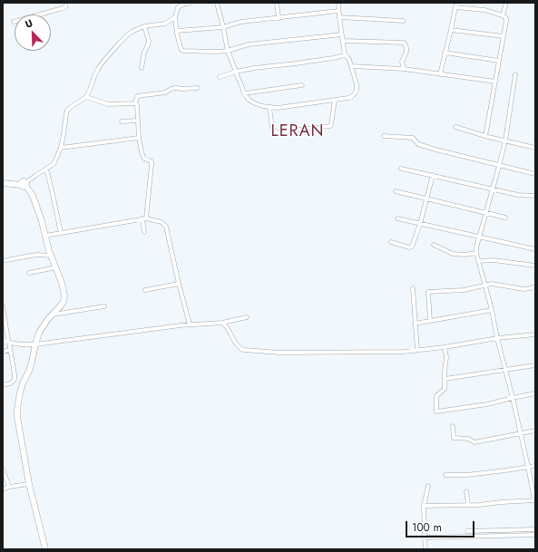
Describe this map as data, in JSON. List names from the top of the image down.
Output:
{
  "districts": ["LERAN"],
  "scale_bar": "100 m",
  "north": "top left"
}
